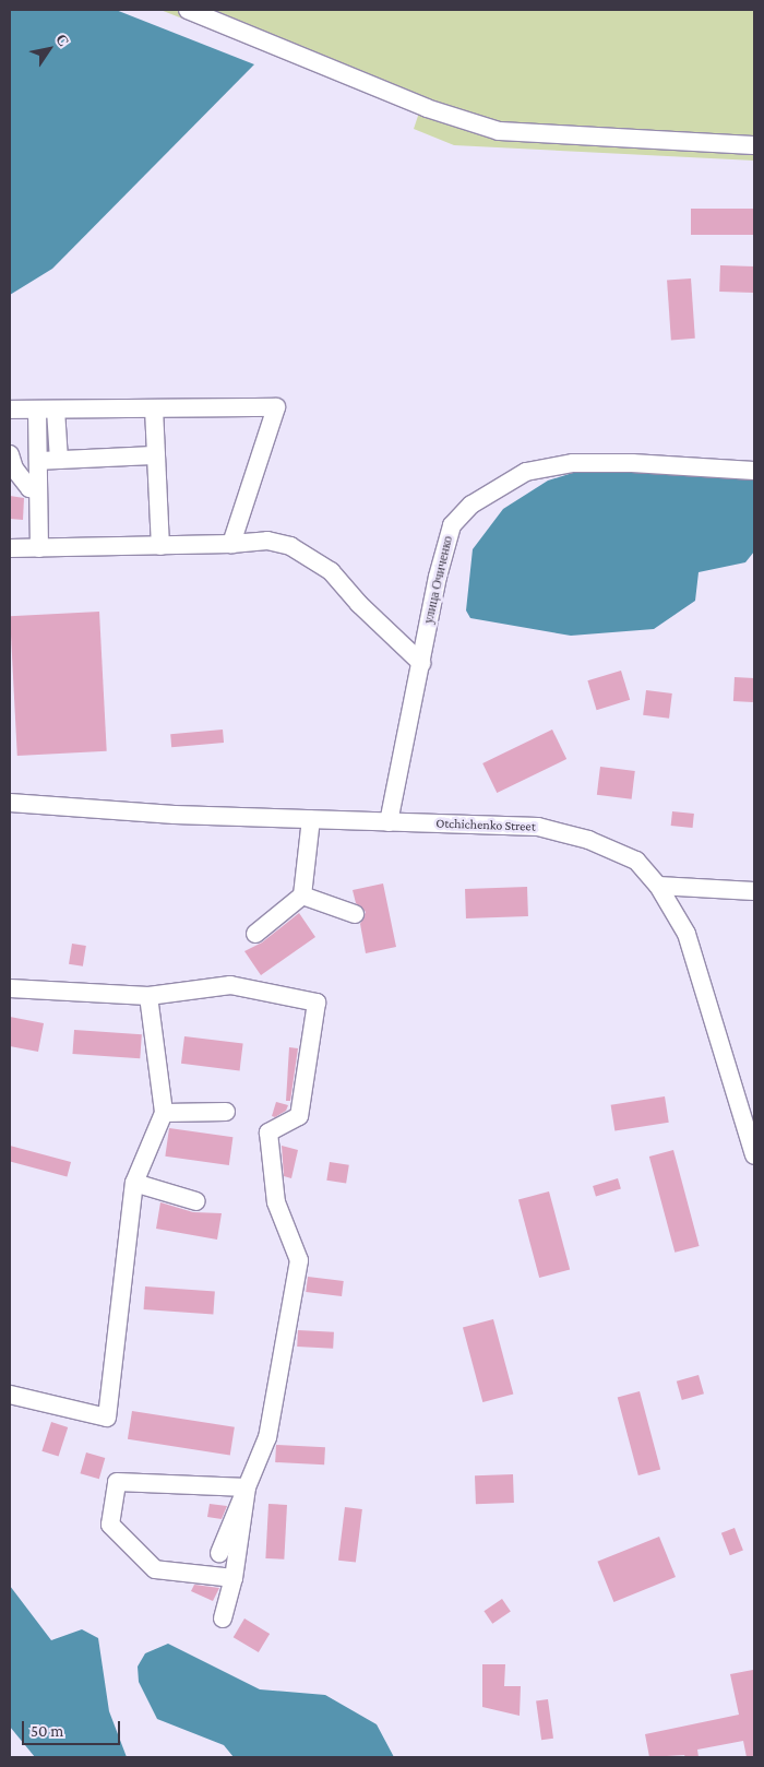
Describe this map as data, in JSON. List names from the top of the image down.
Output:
{
  "streets": {
    "street": ["улица Очиченко", "Otchichenko Street"]
  },
  "crossings": [
    ["улица Очиченко", "Otchichenko Street"]
  ],
  "scale_bar": "50 m",
  "north": "top right"
}
